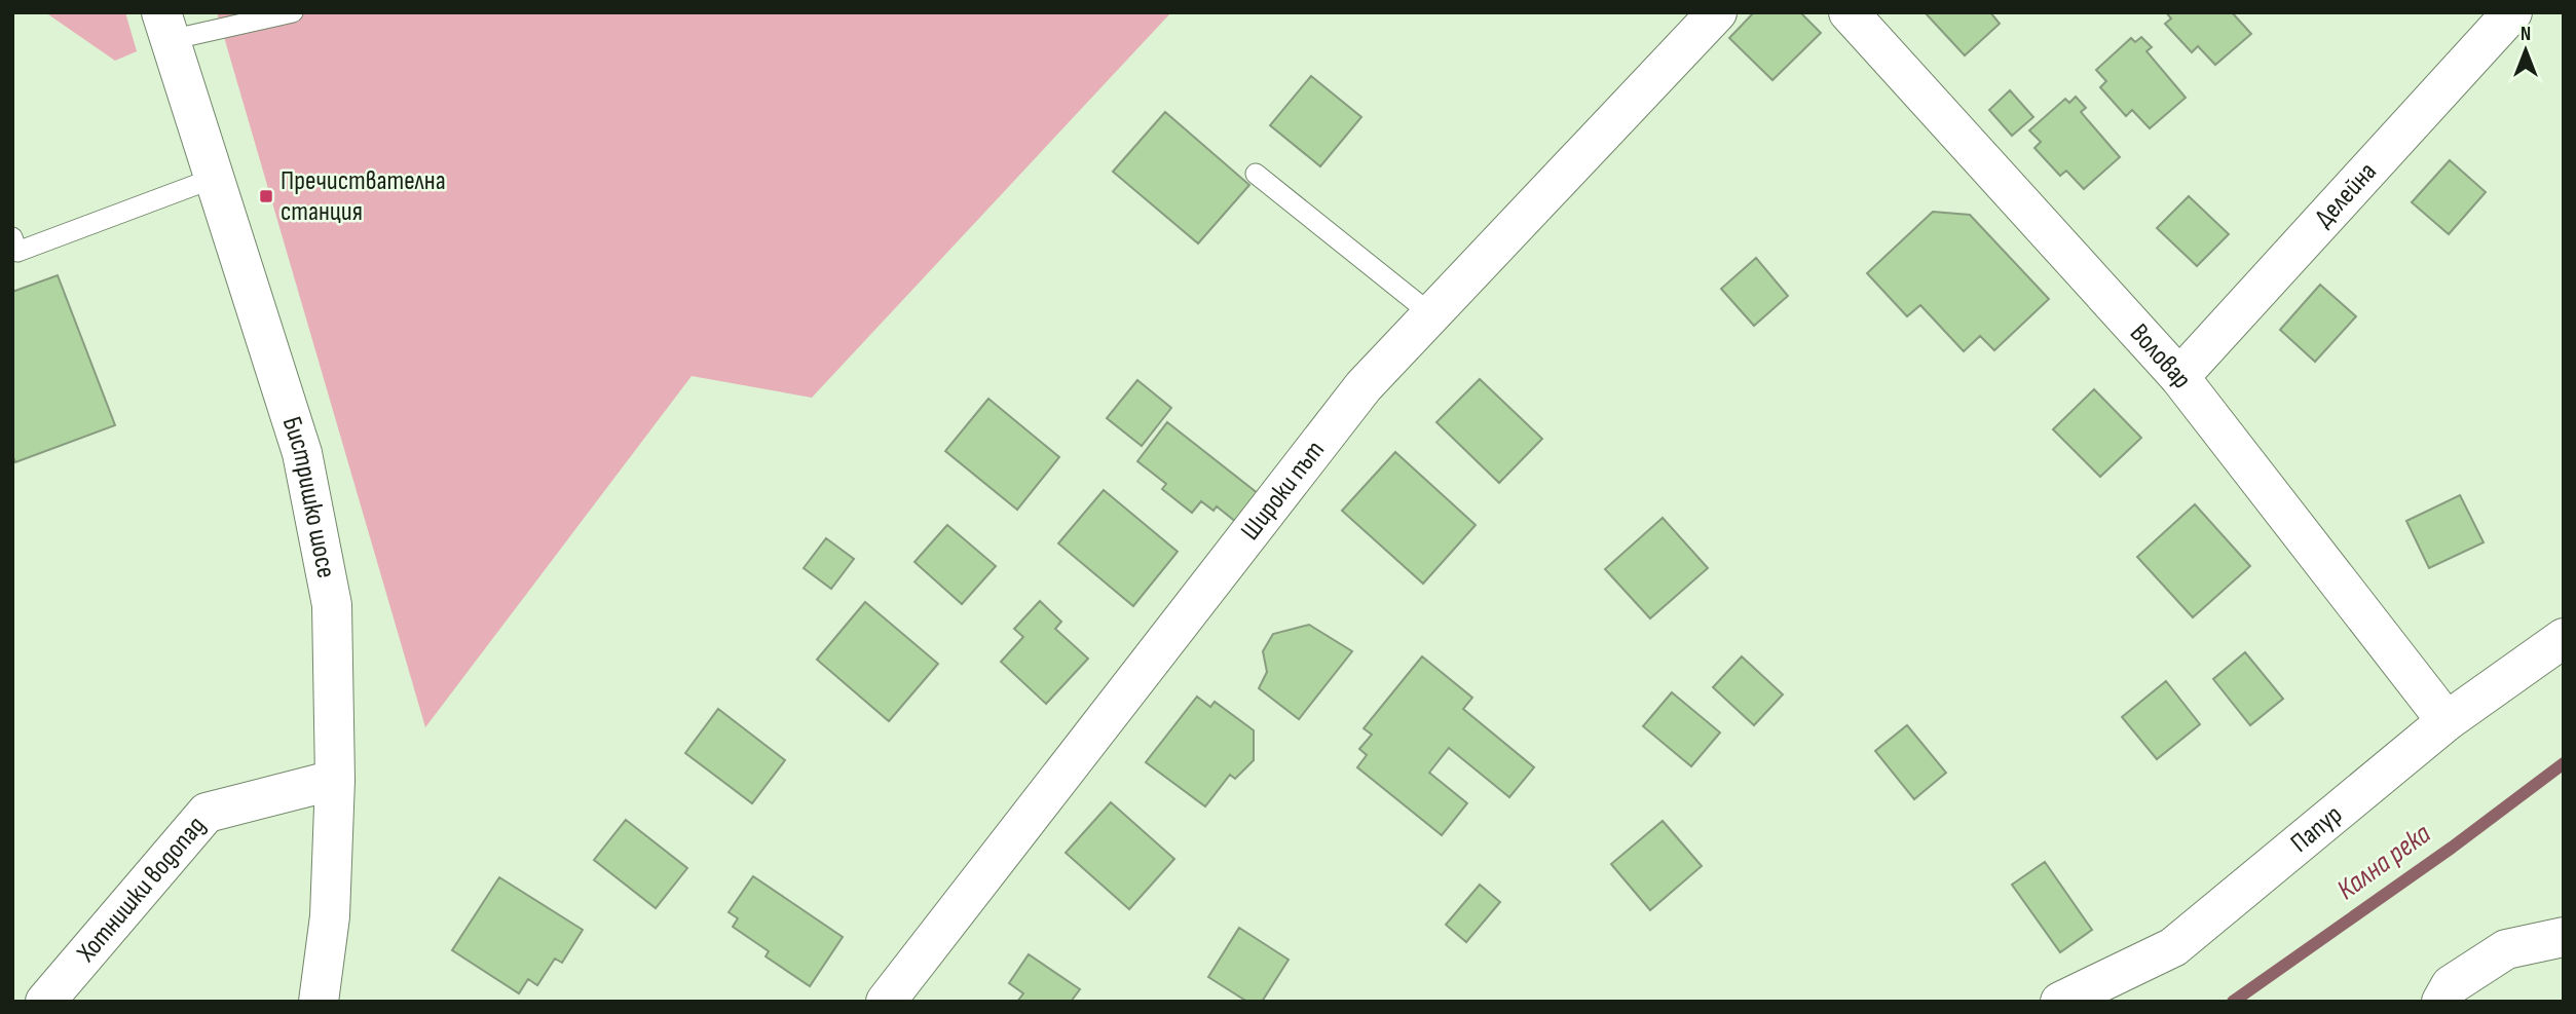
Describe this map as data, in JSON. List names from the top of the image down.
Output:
{
  "streets": {
    "street": [
      "Делейна",
      "Воловар",
      "Широки път",
      "Бистришко шосе",
      "Папур",
      "Хотнишки водопад"
    ]
  },
  "crossings": [
    ["Делейна", "Воловар"],
    ["Воловар", "Папур"],
    ["Бистришко шосе", "Хотнишки водопад"]
  ],
  "water": ["Кална река"],
  "places": {
    "transit": ["Пречиствателна станция"]
  },
  "north": "top"
}
